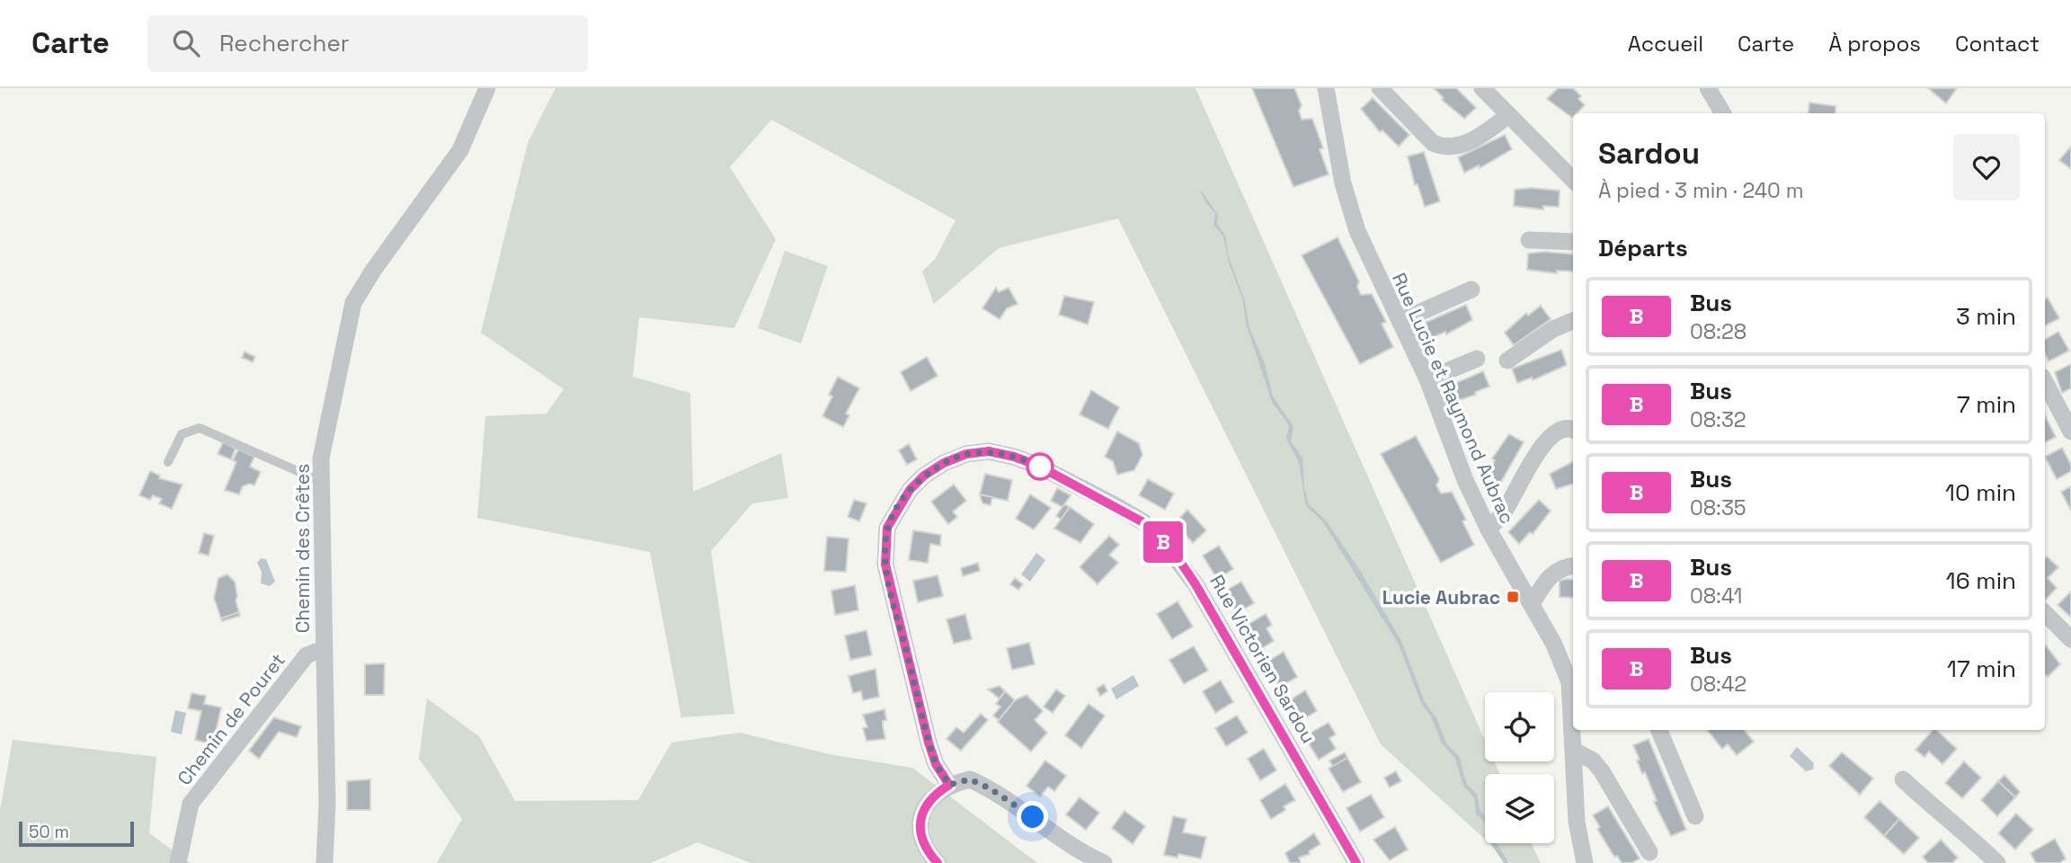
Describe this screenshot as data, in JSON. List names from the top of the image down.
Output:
{
  "streets": {
    "street": [
      "Rue Lucie et Raymond Aubrac",
      "Chemin des Crêtes",
      "Rue Victorien Sardou",
      "Chemin de Pouret"
    ]
  },
  "crossings": [
    ["Chemin des Crêtes", "Chemin de Pouret"]
  ],
  "places": {
    "transit": ["Lucie Aubrac"]
  },
  "lines": ["bus line B"],
  "scale_bar": "50 m",
  "page": {
    "header": "Carte",
    "search": "Rechercher",
    "nav": [
      "Accueil",
      "Carte",
      "À propos",
      "Contact"
    ],
    "on_map": "B",
    "heading": [
      ["Sardou", "À pied · 3 min · 240 m"],
      "Départs"
    ],
    "list": [
      {
        "mark": "B",
        "name": "Bus",
        "note": "08:28",
        "value": "3 min"
      },
      {
        "mark": "B",
        "name": "Bus",
        "note": "08:32",
        "value": "7 min"
      },
      {
        "mark": "B",
        "name": "Bus",
        "note": "08:35",
        "value": "10 min"
      },
      {
        "mark": "B",
        "name": "Bus",
        "note": "08:41",
        "value": "16 min"
      },
      {
        "mark": "B",
        "name": "Bus",
        "note": "08:42",
        "value": "17 min"
      }
    ],
    "scale": "50 m"
  }
}
